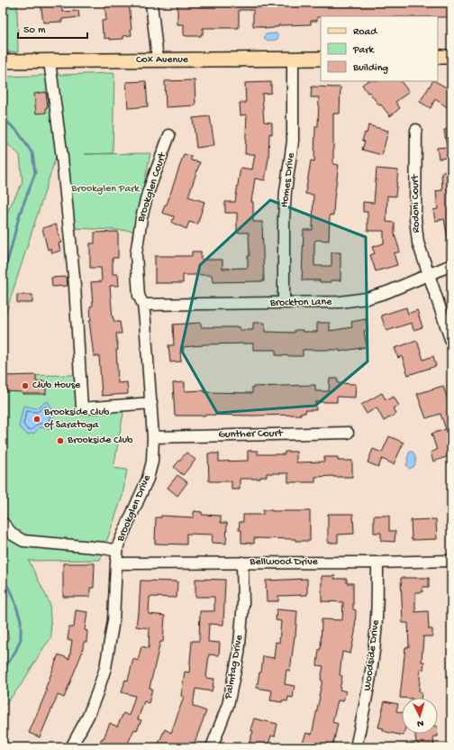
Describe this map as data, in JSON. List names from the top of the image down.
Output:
{
  "streets": {
    "main road": ["Cox Avenue"],
    "street": [
      "Homes Drive",
      "Brookglen Court",
      "Rodoni Court",
      "Brockton Lane",
      "Gunther Court",
      "Brookglen Drive",
      "Bellwood Drive",
      "Woodside Drive",
      "Palmtag Drive"
    ]
  },
  "crossings": [
    ["Cox Avenue", "Homes Drive"],
    ["Homes Drive", "Brockton Lane"],
    ["Brookglen Court", "Brockton Lane"],
    ["Brookglen Court", "Brookglen Drive"],
    ["Rodoni Court", "Brockton Lane"],
    ["Brockton Lane", "Brookglen Drive"],
    ["Gunther Court", "Brookglen Drive"],
    ["Brookglen Drive", "Bellwood Drive"],
    ["Bellwood Drive", "Woodside Drive"],
    ["Bellwood Drive", "Palmtag Drive"]
  ],
  "parks": ["Brookglen Park"],
  "places": ["Club House", "Brookside Club of Saratoga", "Brookside Club"],
  "legend": ["Road", "Park", "Building"],
  "scale_bar": "50 m",
  "north": "bottom"
}
